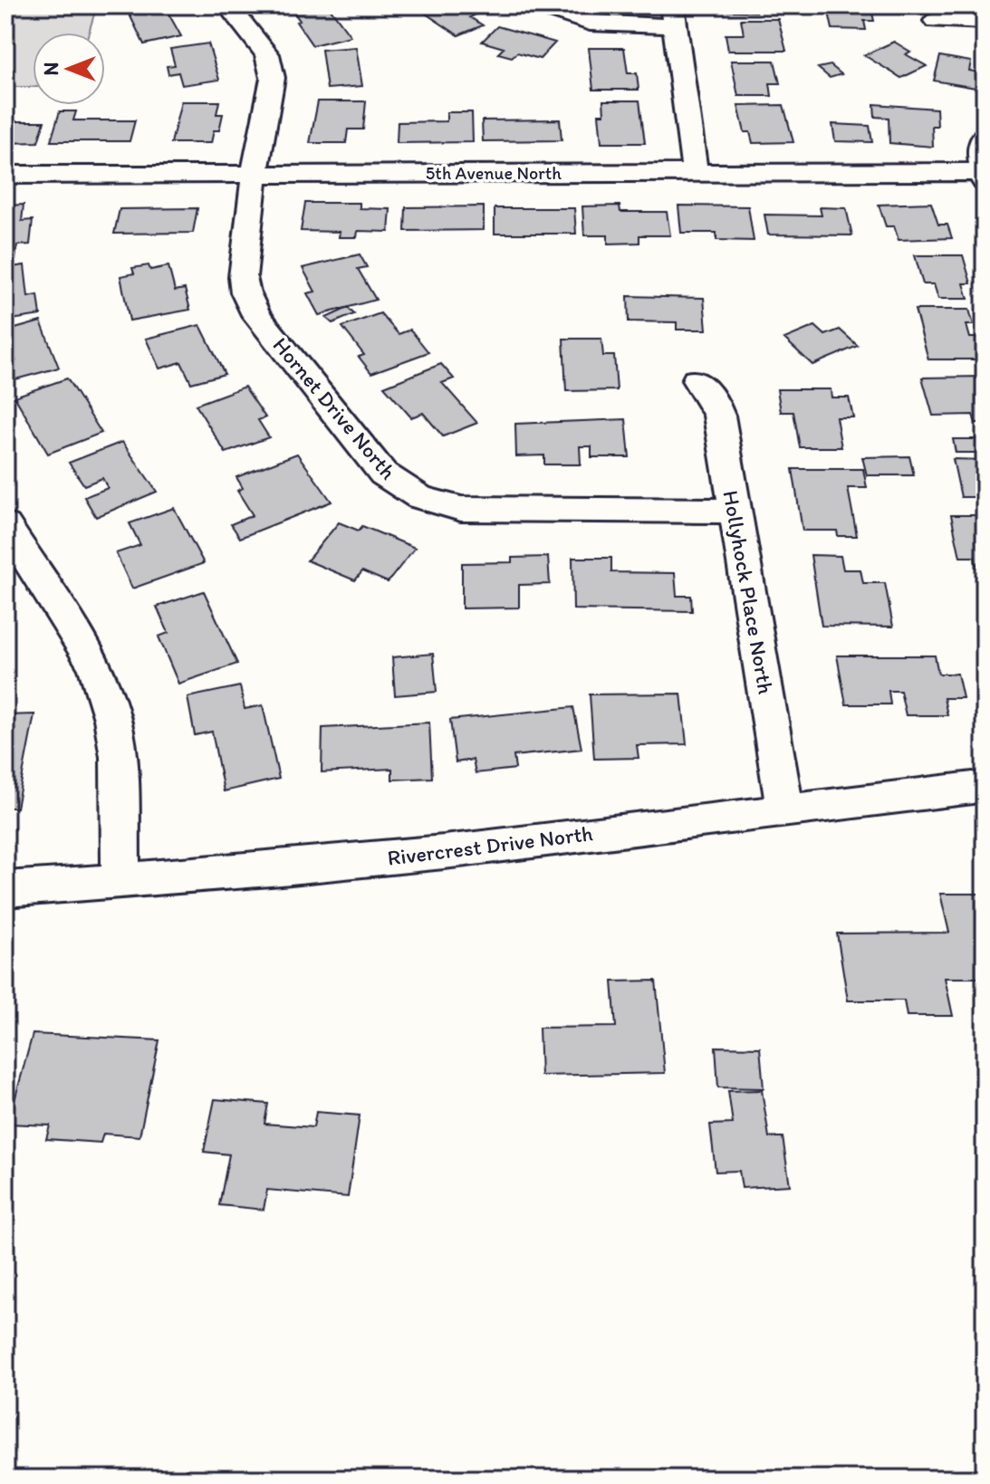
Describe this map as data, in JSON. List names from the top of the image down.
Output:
{
  "streets": {
    "street": [
      "5th Avenue North",
      "Hornet Drive North",
      "Hollyhock Place North",
      "Rivercrest Drive North"
    ]
  },
  "crossings": [
    ["5th Avenue North", "Hornet Drive North"],
    ["Hornet Drive North", "Hollyhock Place North"],
    ["Hollyhock Place North", "Rivercrest Drive North"]
  ],
  "north": "left"
}
